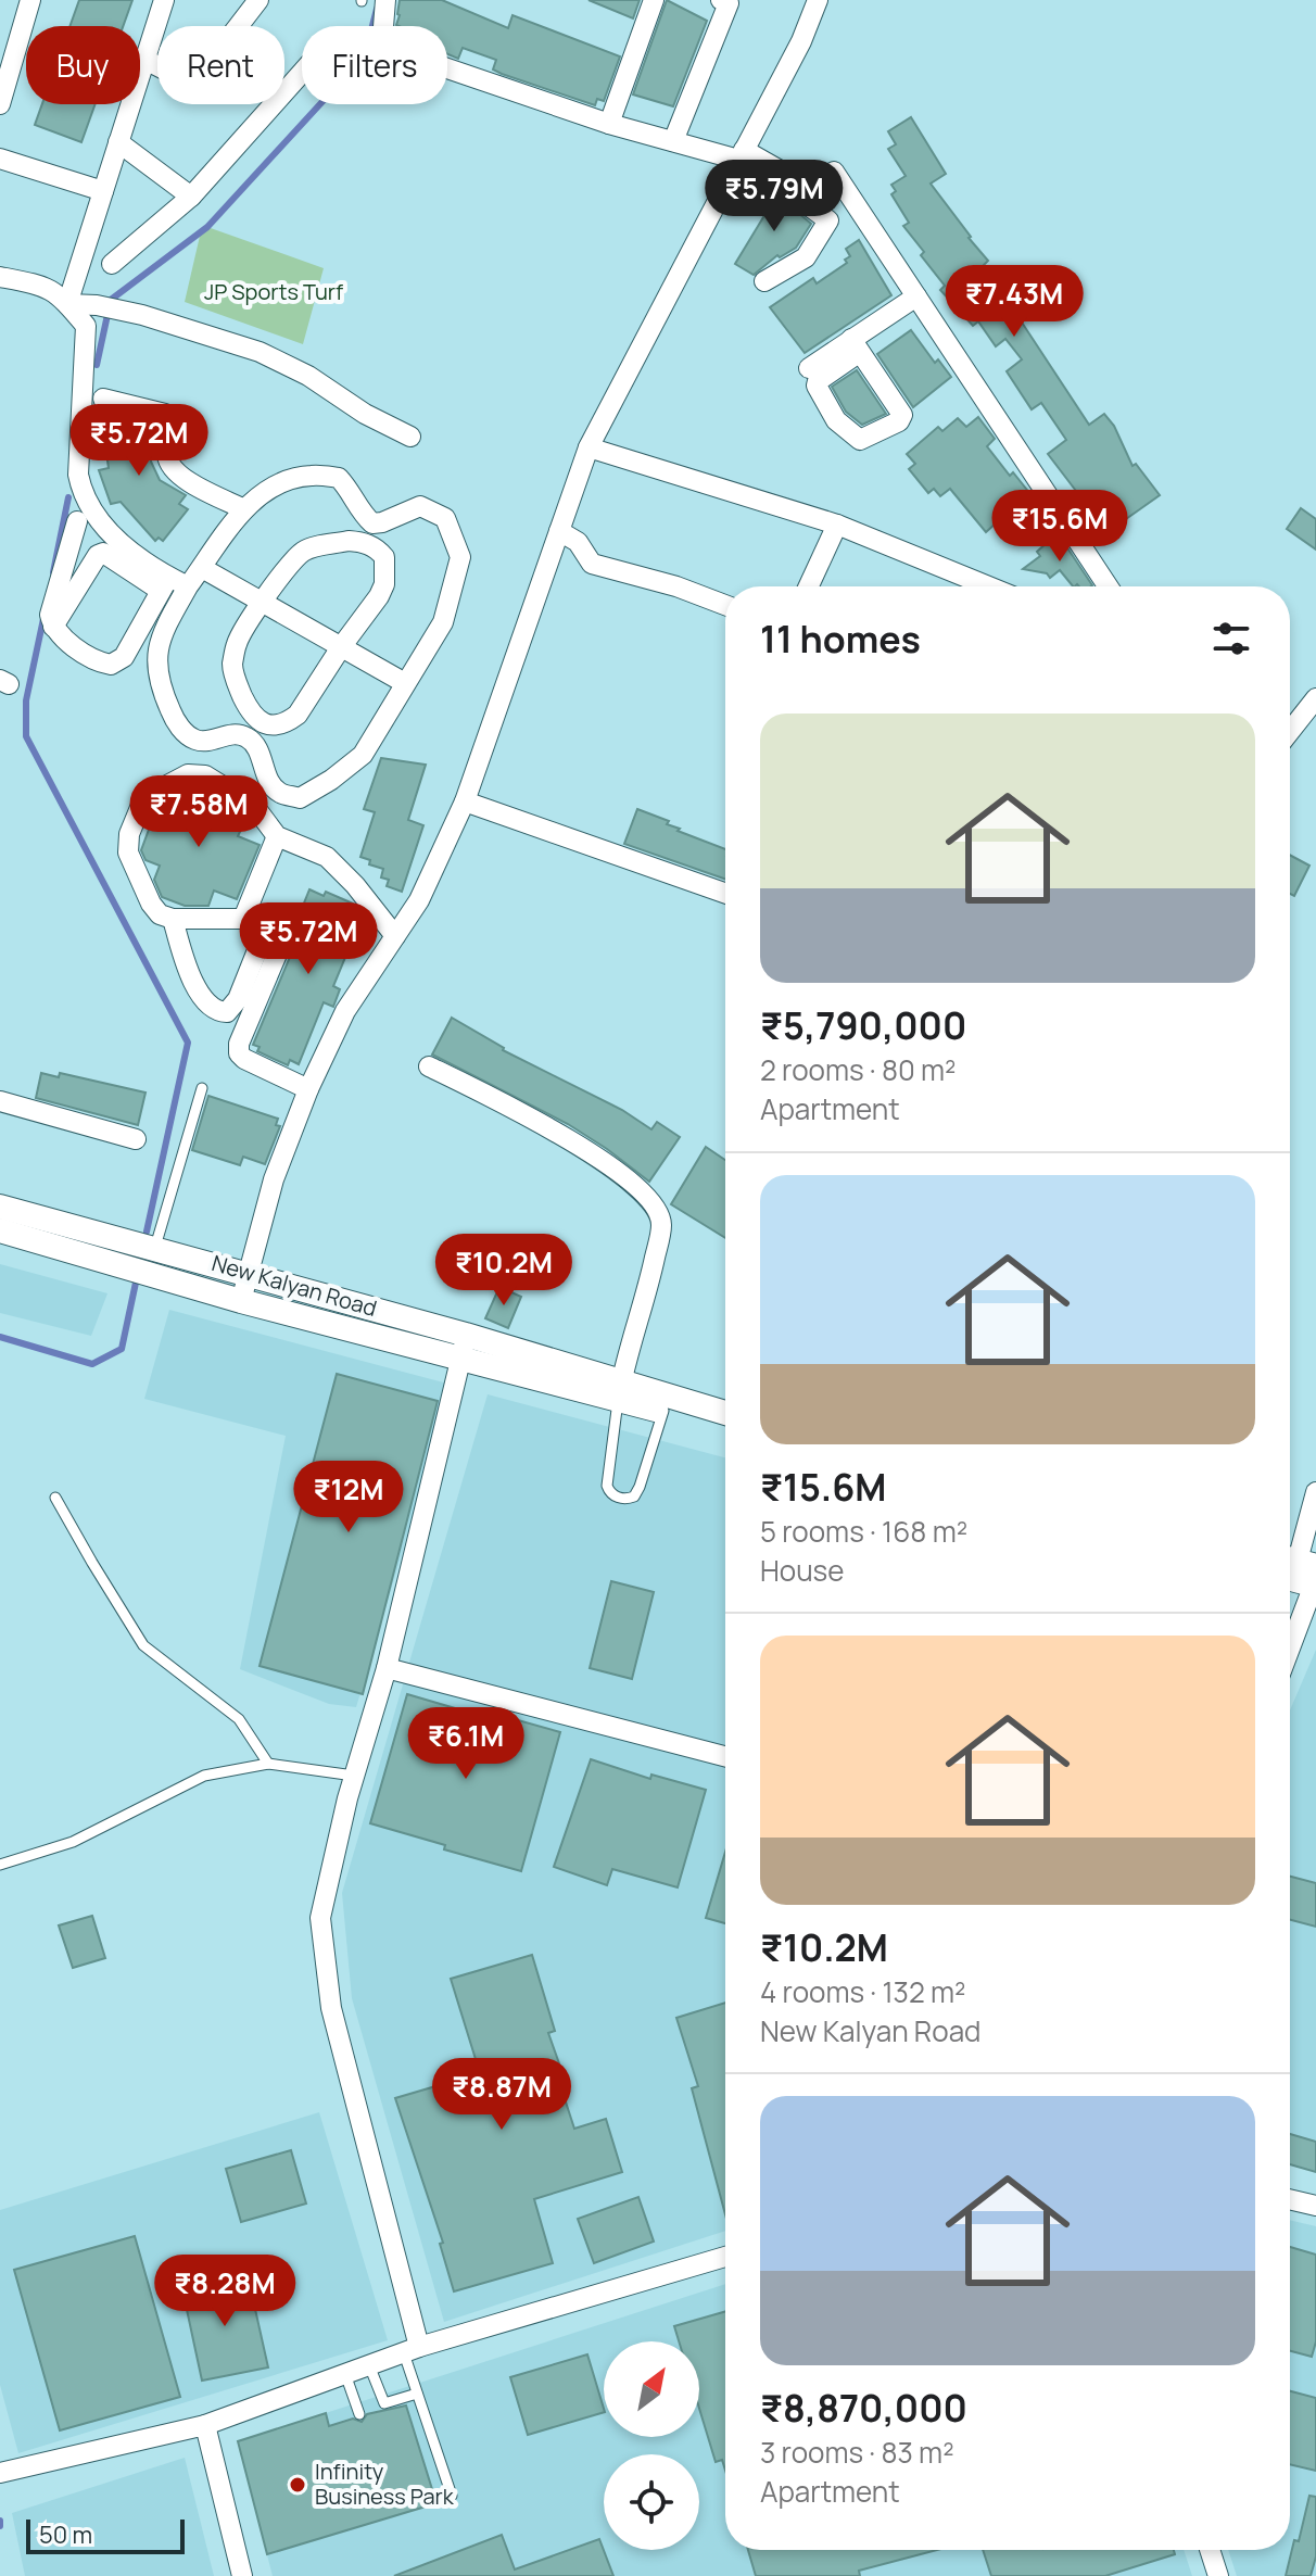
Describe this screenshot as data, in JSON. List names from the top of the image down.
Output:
{
  "streets": {
    "street": ["New Kalyan Road"]
  },
  "parks": ["JP Sports Turf"],
  "places": ["Infinity Business Park"],
  "scale_bar": "50 m",
  "north": "top right",
  "page": {
    "chip": ["Buy", "Rent", "Filters"],
    "price": [
      "₹5.79M",
      "₹7.43M",
      "₹5.72M",
      "₹15.6M",
      "₹7.58M",
      "₹5.72M",
      "₹10.2M",
      "₹12M",
      "₹6.1M",
      "₹8.87M",
      "₹8.28M"
    ],
    "heading": "11 homes",
    "list": [
      {
        "name": "₹5,790,000",
        "note": "2 rooms · 80 m² · Apartment"
      },
      {
        "name": "₹15.6M",
        "note": "5 rooms · 168 m² · House"
      },
      {
        "name": "₹10.2M",
        "note": "4 rooms · 132 m² · New Kalyan Road"
      },
      {
        "name": "₹8,870,000",
        "note": "3 rooms · 83 m² · Apartment"
      }
    ],
    "scale": "50 m"
  }
}
